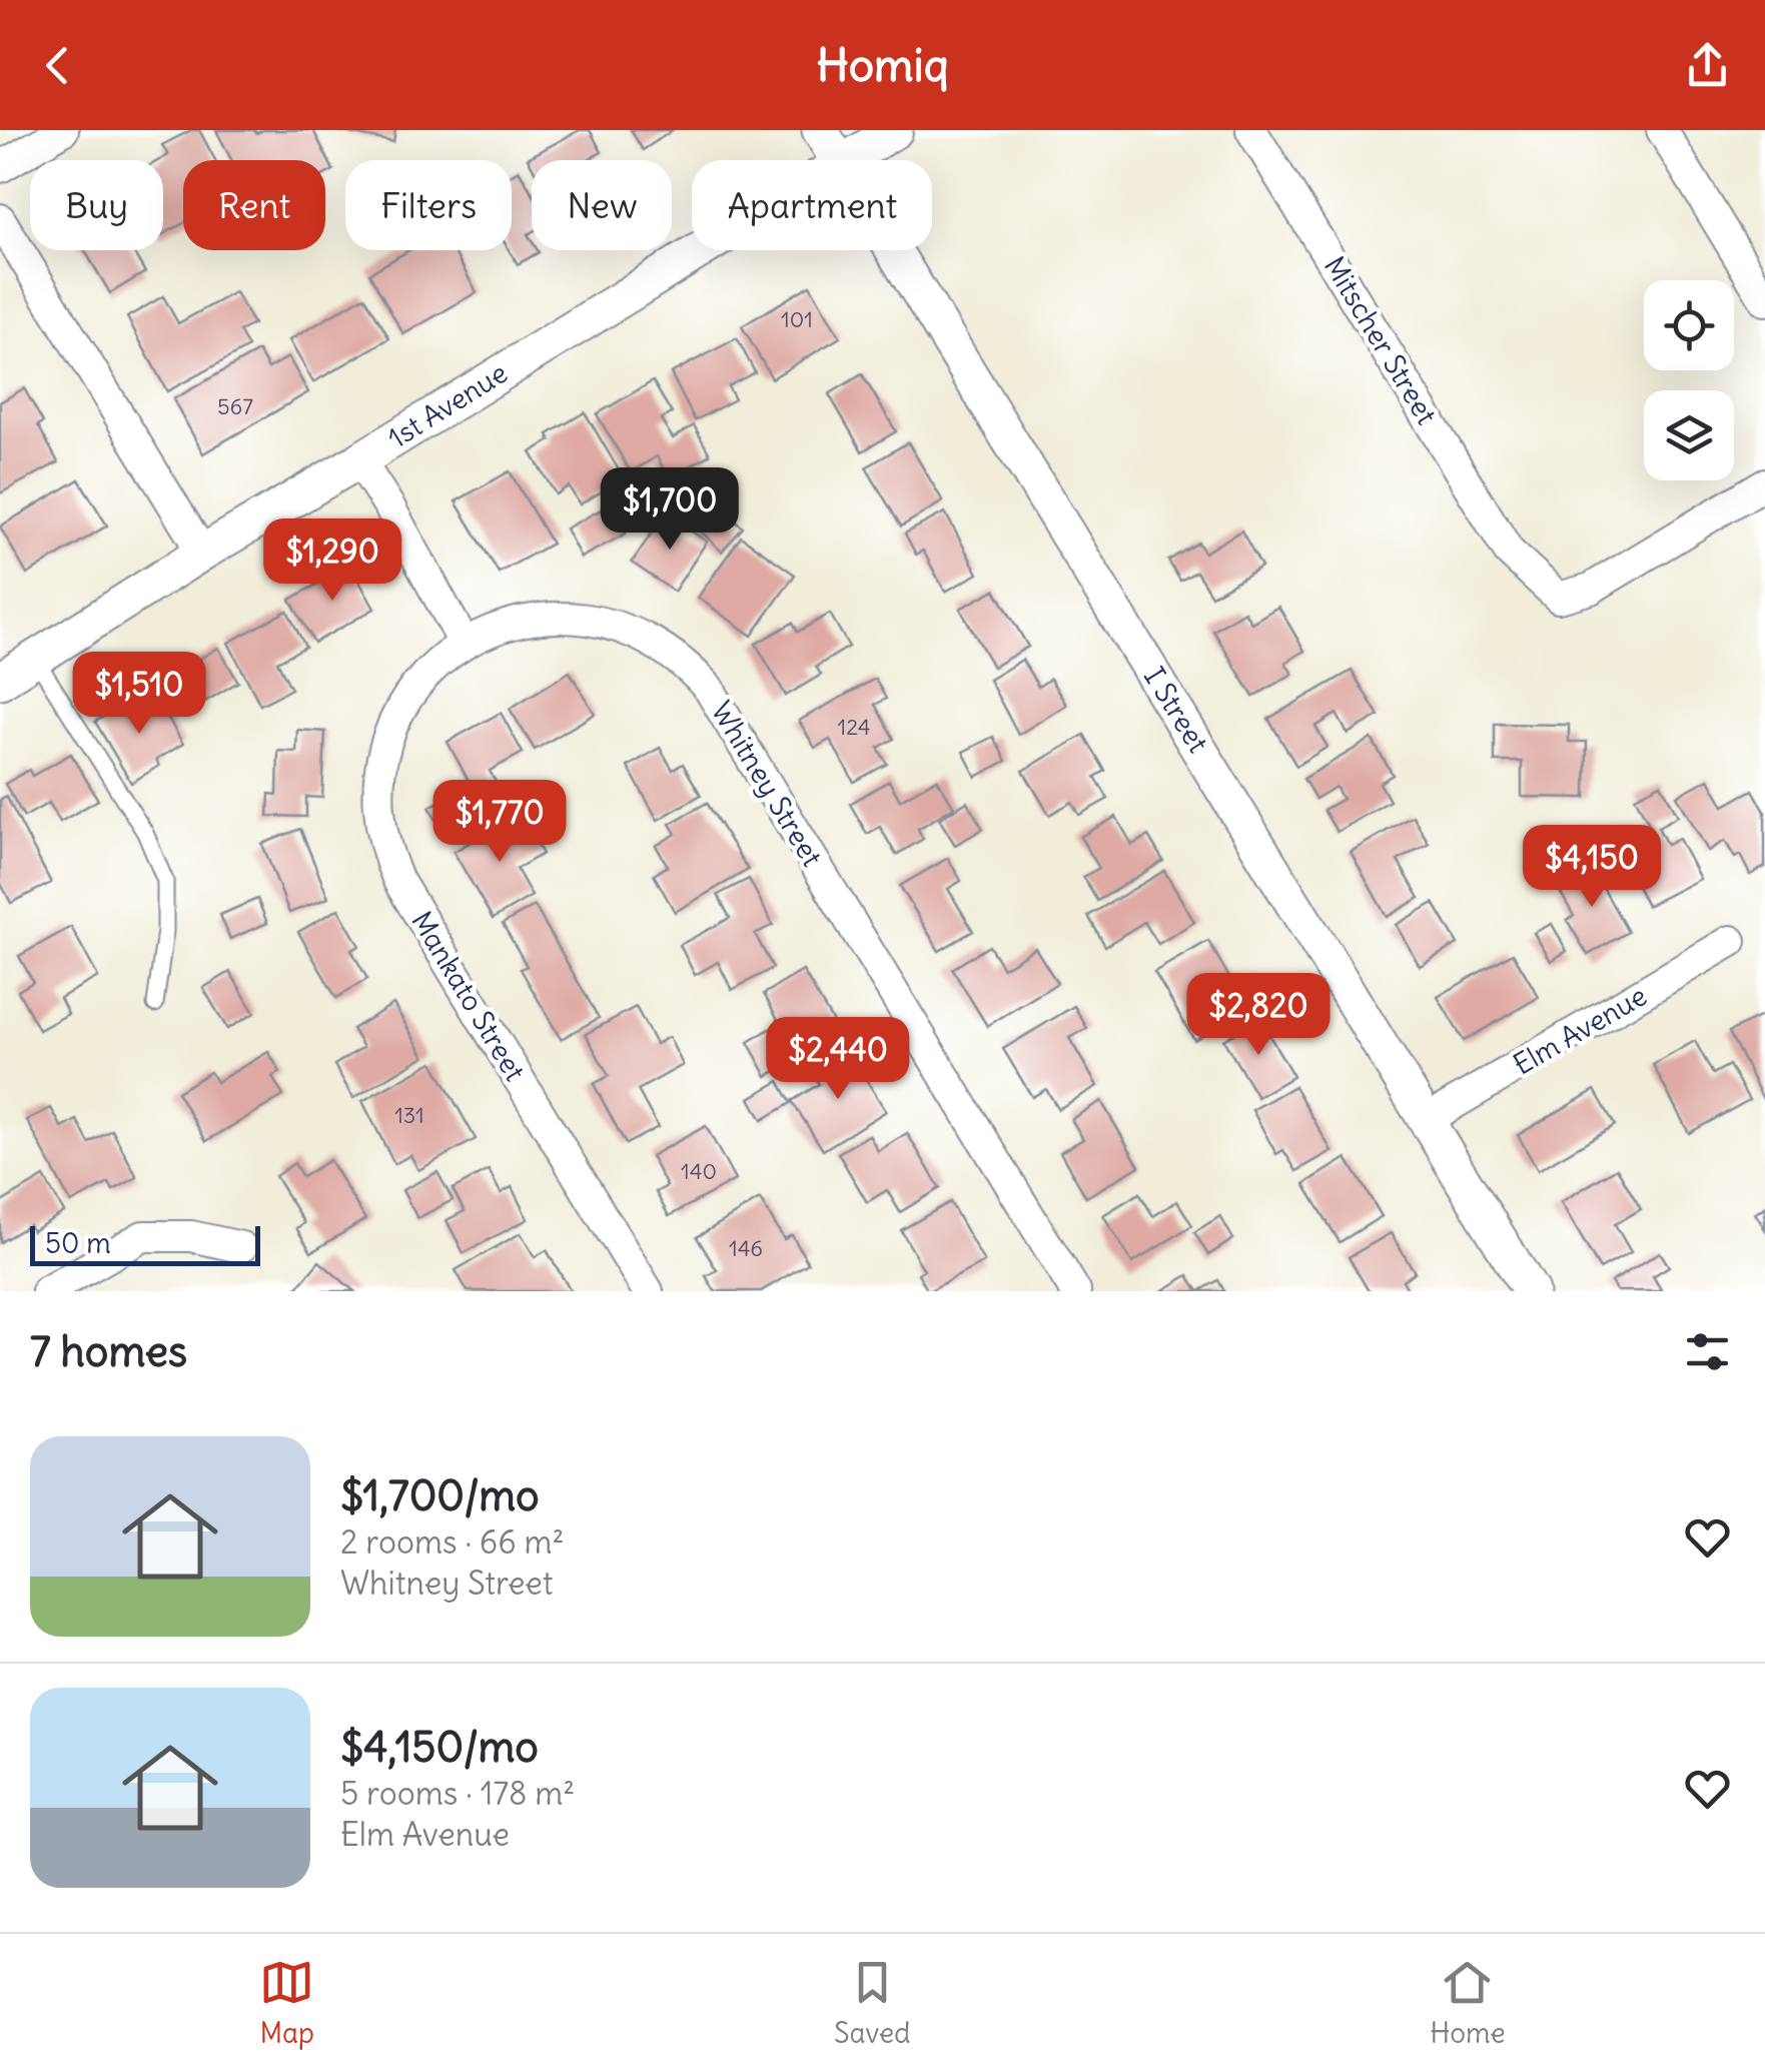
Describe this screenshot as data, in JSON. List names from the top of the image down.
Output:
{
  "streets": {
    "street": [
      "Mitscher Street",
      "1st Avenue",
      "I Street",
      "Whitney Street",
      "Mankato Street",
      "Elm Avenue"
    ]
  },
  "crossings": [
    ["I Street", "Elm Avenue"],
    ["Whitney Street", "Mankato Street"]
  ],
  "house_numbers": [
    "101",
    "567",
    "124",
    "131",
    "140",
    "146"
  ],
  "scale_bar": "50 m",
  "page": {
    "header": "Homiq",
    "chip": [
      "Buy",
      "Rent",
      "Filters",
      "New",
      "Apartment"
    ],
    "price": [
      "$1,700",
      "$1,290",
      "$1,510",
      "$1,770",
      "$4,150",
      "$2,820",
      "$2,440"
    ],
    "scale": "50 m",
    "heading": "7 homes",
    "list": [
      {
        "name": "$1,700/mo",
        "note": "2 rooms · 66 m² · Whitney Street"
      },
      {
        "name": "$4,150/mo",
        "note": "5 rooms · 178 m² · Elm Avenue"
      }
    ],
    "tabs": ["Map", "Saved", "Home"]
  }
}
